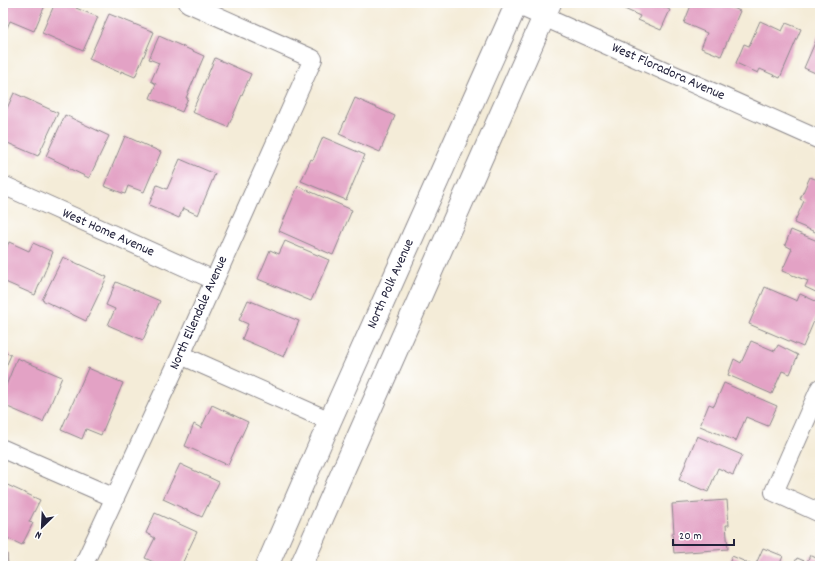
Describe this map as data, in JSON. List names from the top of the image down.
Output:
{
  "streets": {
    "main road": ["North Polk Avenue"],
    "street": ["West Floradora Avenue", "West Home Avenue", "North Ellendale Avenue"]
  },
  "crossings": [
    ["West Floradora Avenue", "North Polk Avenue"],
    ["West Home Avenue", "North Ellendale Avenue"]
  ],
  "scale_bar": "20 m",
  "north": "bottom left"
}
